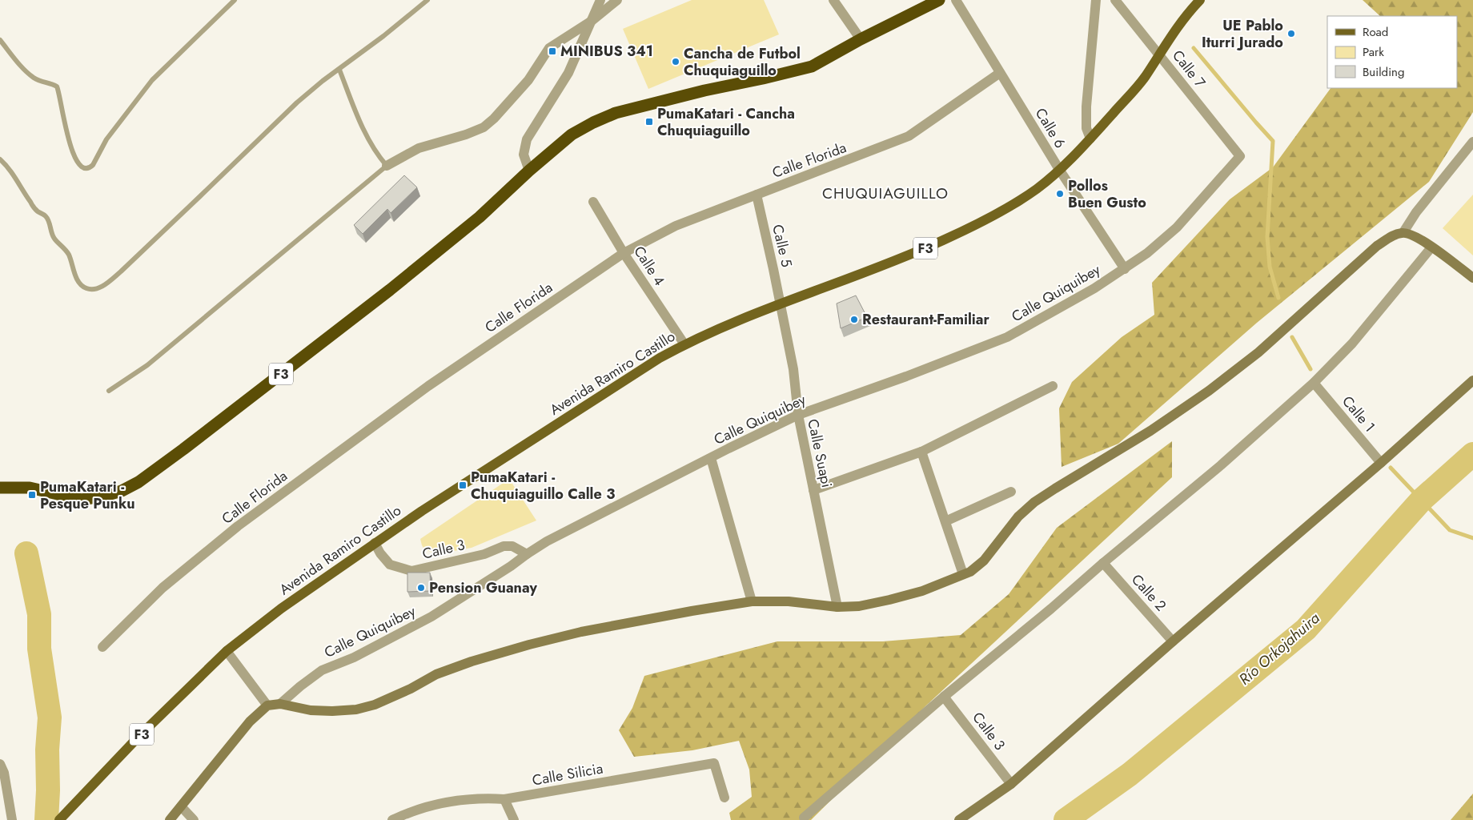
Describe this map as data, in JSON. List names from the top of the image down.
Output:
{
  "streets": {
    "highway": ["F3"],
    "main road": ["Avenida Ramiro Castillo"],
    "street": [
      "Calle 7",
      "Calle 6",
      "Calle Florida",
      "Calle 5",
      "Calle 4",
      "Calle Quiquibey",
      "Calle 1",
      "Calle Suapi",
      "Calle 3",
      "Calle 2",
      "Calle Silicia"
    ]
  },
  "crossings": [
    ["Calle 7", "Calle Quiquibey"],
    ["Calle 7", "Avenida Ramiro Castillo"],
    ["Calle 6", "Calle Florida"],
    ["Calle 6", "Calle Quiquibey"],
    ["Calle 6", "Avenida Ramiro Castillo"],
    ["Calle Florida", "Calle 5"],
    ["Calle Florida", "Calle 4"],
    ["Calle 5", "Avenida Ramiro Castillo"],
    ["Calle 5", "Calle Suapi"],
    ["Calle 4", "Avenida Ramiro Castillo"],
    ["Calle Quiquibey", "Calle Suapi"],
    ["Calle Quiquibey", "Calle 3"],
    ["Avenida Ramiro Castillo", "Calle Suapi"],
    ["Avenida Ramiro Castillo", "Calle 3"]
  ],
  "districts": ["CHUQUIAGUILLO"],
  "water": ["Río Orkojahuira"],
  "places": {
    "other": [
      "UE Pablo Iturri Jurado",
      "Cancha de Futbol Chuquiaguillo",
      "Pollos Buen Gusto",
      "Restaurant-Familiar",
      "Pension Guanay"
    ],
    "transit": [
      "MINIBUS 341",
      "PumaKatari - Cancha Chuquiaguillo",
      "PumaKatari - Chuquiaguillo Calle 3",
      "PumaKatari - Pesque Punku"
    ]
  },
  "legend": ["Road", "Park", "Building"]
}
